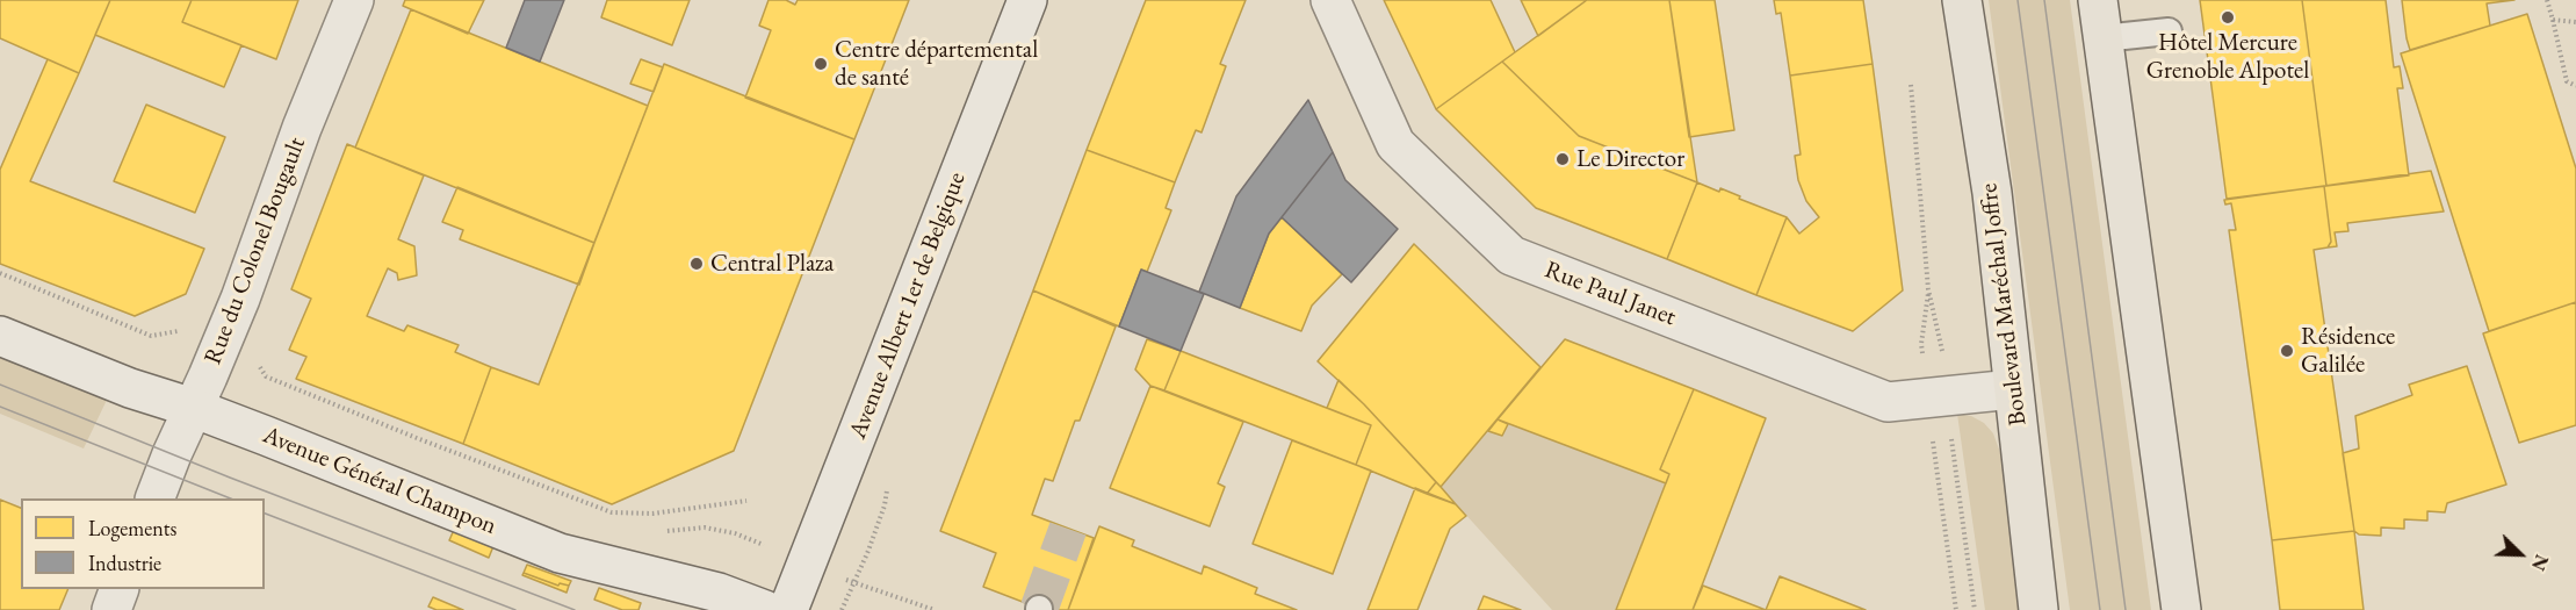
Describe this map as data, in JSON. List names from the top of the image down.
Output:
{
  "streets": {
    "main road": [
      "Rue du Colonel Bougault",
      "Rue Paul Janet",
      "Boulevard Maréchal Joffre",
      "Avenue Albert 1er de Belgique",
      "Avenue Général Champon"
    ]
  },
  "crossings": [
    ["Rue du Colonel Bougault", "Avenue Général Champon"],
    ["Rue Paul Janet", "Boulevard Maréchal Joffre"]
  ],
  "places": [
    "Hôtel Mercure Grenoble Alpotel",
    "Centre départemental de santé",
    "Le Director",
    "Central Plaza",
    "Résidence Galilée"
  ],
  "legend": ["Logements", "Industrie"],
  "north": "bottom right"
}
